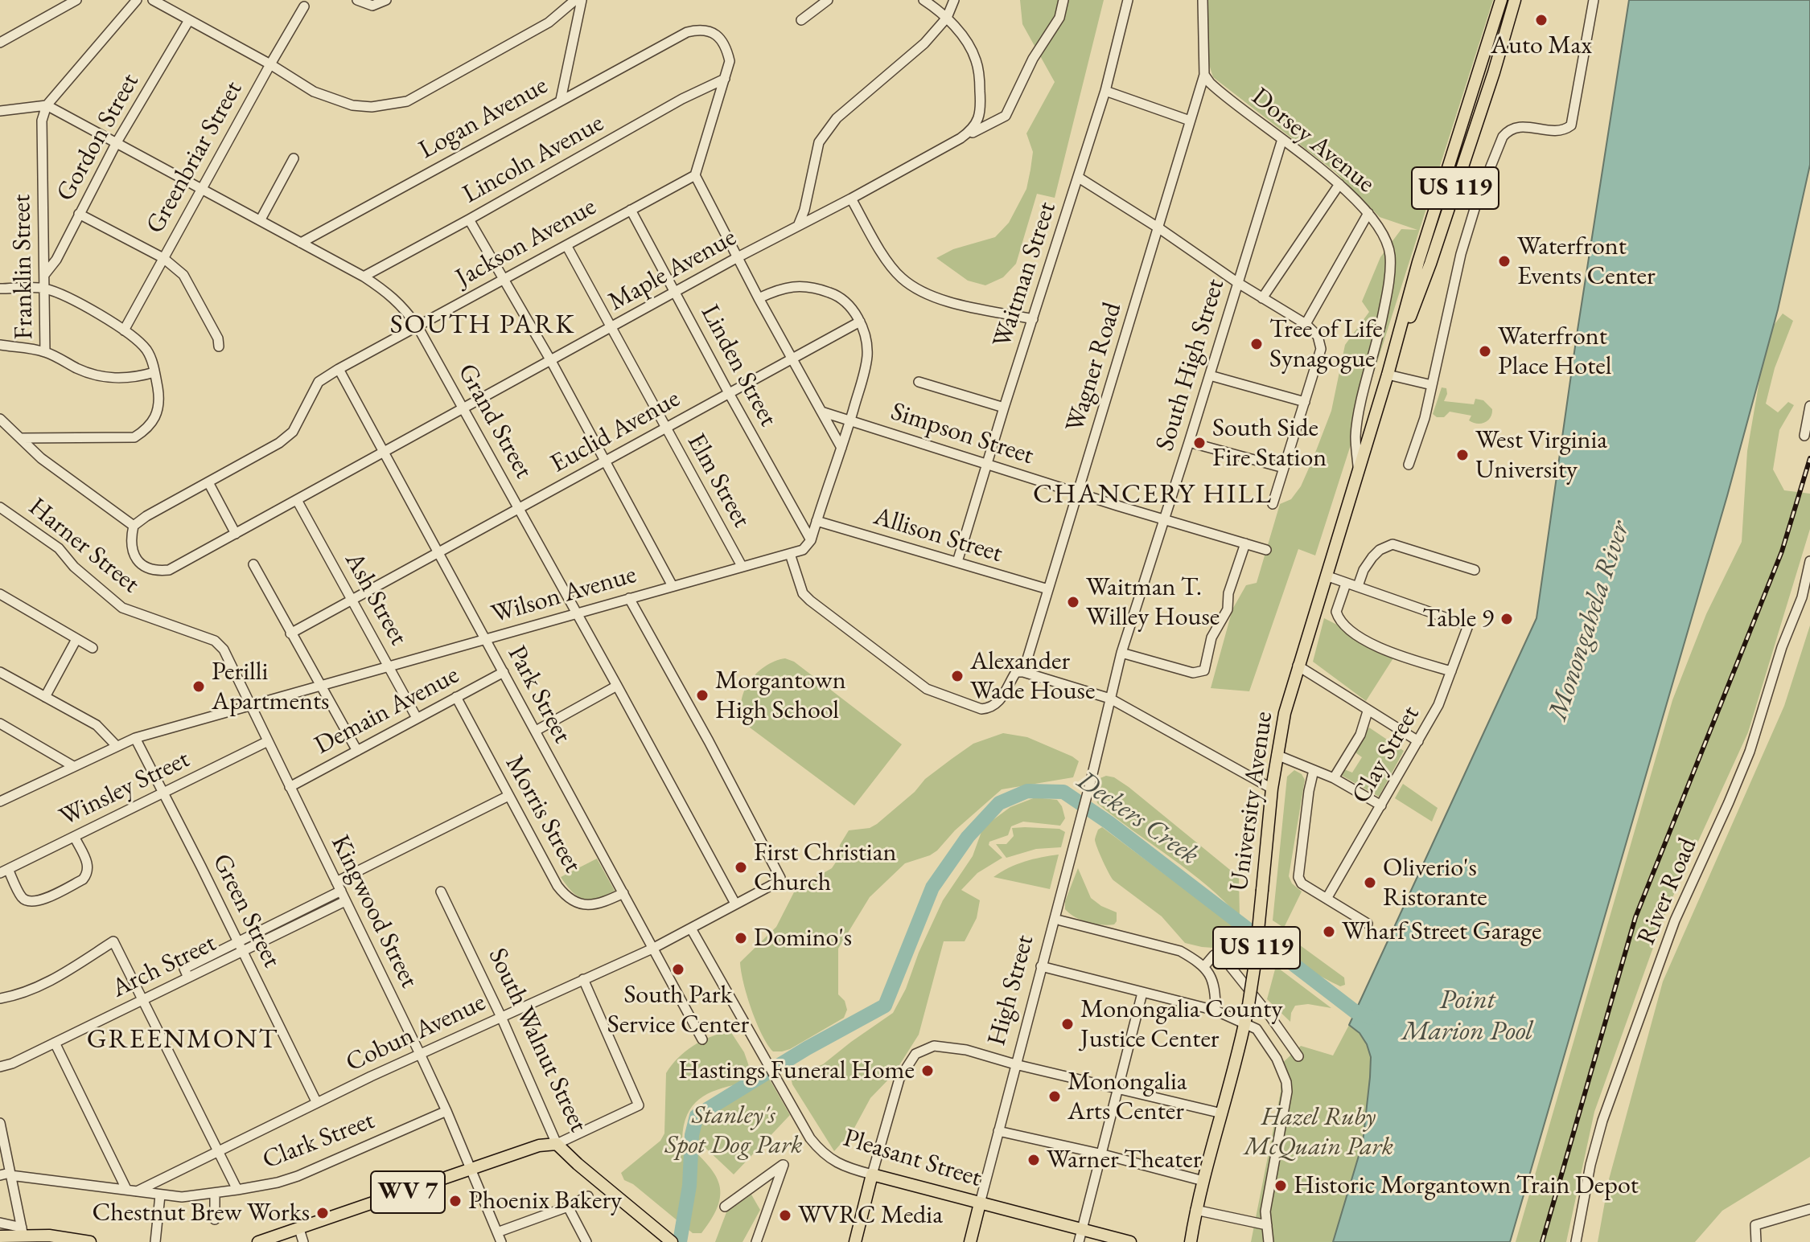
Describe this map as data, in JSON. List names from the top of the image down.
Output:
{
  "streets": {
    "main road": [
      "US 119",
      "University Avenue",
      "High Street",
      "South Walnut Street",
      "Pleasant Street",
      "WV 7"
    ],
    "street": [
      "Logan Avenue",
      "Gordon Street",
      "Dorsey Avenue",
      "Greenbriar Street",
      "Lincoln Avenue",
      "Jackson Avenue",
      "Franklin Street",
      "Maple Avenue",
      "Waitman Street",
      "South High Street",
      "Linden Street",
      "Wagner Road",
      "Grand Street",
      "Euclid Avenue",
      "Simpson Street",
      "Elm Street",
      "Allison Street",
      "Harner Street",
      "Wilson Avenue",
      "Ash Street",
      "Park Street",
      "Demain Avenue",
      "Clay Street",
      "Winsley Street",
      "Morris Street",
      "River Road",
      "Green Street",
      "Kingwood Street",
      "Arch Street",
      "Cobun Avenue",
      "Clark Street"
    ]
  },
  "crossings": [
    ["Logan Avenue", "Lincoln Avenue"],
    ["Logan Avenue", "Grand Street"],
    ["Gordon Street", "Franklin Street"],
    ["Gordon Street", "Grand Street"],
    ["Dorsey Avenue", "South High Street"],
    ["Dorsey Avenue", "Wagner Road"],
    ["Dorsey Avenue", "University Avenue"],
    ["Greenbriar Street", "Grand Street"],
    ["Lincoln Avenue", "Grand Street"],
    ["Jackson Avenue", "Maple Avenue"],
    ["Jackson Avenue", "Linden Street"],
    ["Jackson Avenue", "Grand Street"],
    ["Jackson Avenue", "Elm Street"],
    ["Jackson Avenue", "Park Street"],
    ["Franklin Street", "Grand Street"],
    ["Maple Avenue", "Linden Street"],
    ["Maple Avenue", "Grand Street"],
    ["Maple Avenue", "Elm Street"],
    ["Maple Avenue", "Ash Street"],
    ["Maple Avenue", "Park Street"],
    ["Waitman Street", "Simpson Street"],
    ["Waitman Street", "Allison Street"],
    ["South High Street", "Simpson Street"],
    ["South High Street", "High Street"],
    ["Linden Street", "Euclid Avenue"],
    ["Linden Street", "Wilson Avenue"],
    ["Wagner Road", "Simpson Street"],
    ["Wagner Road", "Allison Street"],
    ["Grand Street", "Euclid Avenue"],
    ["Grand Street", "Wilson Avenue"],
    ["Grand Street", "Cobun Avenue"],
    ["Euclid Avenue", "Elm Street"],
    ["Euclid Avenue", "Ash Street"],
    ["Euclid Avenue", "Park Street"],
    ["Elm Street", "Wilson Avenue"],
    ["Harner Street", "Kingwood Street"],
    ["Wilson Avenue", "Ash Street"],
    ["Wilson Avenue", "Park Street"],
    ["Wilson Avenue", "Green Street"],
    ["Wilson Avenue", "Kingwood Street"],
    ["Wilson Avenue", "Cobun Avenue"],
    ["Ash Street", "Demain Avenue"],
    ["Park Street", "Demain Avenue"],
    ["Park Street", "Morris Street"],
    ["Park Street", "Cobun Avenue"],
    ["Demain Avenue", "Morris Street"],
    ["Demain Avenue", "Kingwood Street"],
    ["Winsley Street", "Green Street"],
    ["Winsley Street", "Kingwood Street"],
    ["Morris Street", "Arch Street"],
    ["Green Street", "Arch Street"],
    ["Green Street", "Cobun Avenue"],
    ["Kingwood Street", "Arch Street"],
    ["Kingwood Street", "Cobun Avenue"],
    ["Kingwood Street", "Clark Street"],
    ["Kingwood Street", "WV 7"],
    ["High Street", "Pleasant Street"],
    ["Cobun Avenue", "South Walnut Street"],
    ["Cobun Avenue", "Clark Street"],
    ["Cobun Avenue", "Pleasant Street"],
    ["South Walnut Street", "WV 7"]
  ],
  "districts": ["SOUTH PARK", "CHANCERY HILL", "GREENMONT"],
  "water": ["Monongahela River", "Deckers Creek", "Point Marion Pool"],
  "parks": ["Stanley's Spot Dog Park", "Hazel Ruby McQuain Park"],
  "places": [
    "Auto Max",
    "Waterfront Events Center",
    "Tree of Life Synagogue",
    "Waterfront Place Hotel",
    "South Side Fire Station",
    "West Virginia University",
    "Waitman T. Willey House",
    "Table 9",
    "Alexander Wade House",
    "Perilli Apartments",
    "Morgantown High School",
    "First Christian Church",
    "Oliverio's Ristorante",
    "Wharf Street Garage",
    "Domino's",
    "South Park Service Center",
    "Monongalia County Justice Center",
    "Hastings Funeral Home",
    "Monongalia Arts Center",
    "Warner Theater",
    "Historic Morgantown Train Depot",
    "Phoenix Bakery",
    "Chestnut Brew Works",
    "WVRC Media"
  ]
}
